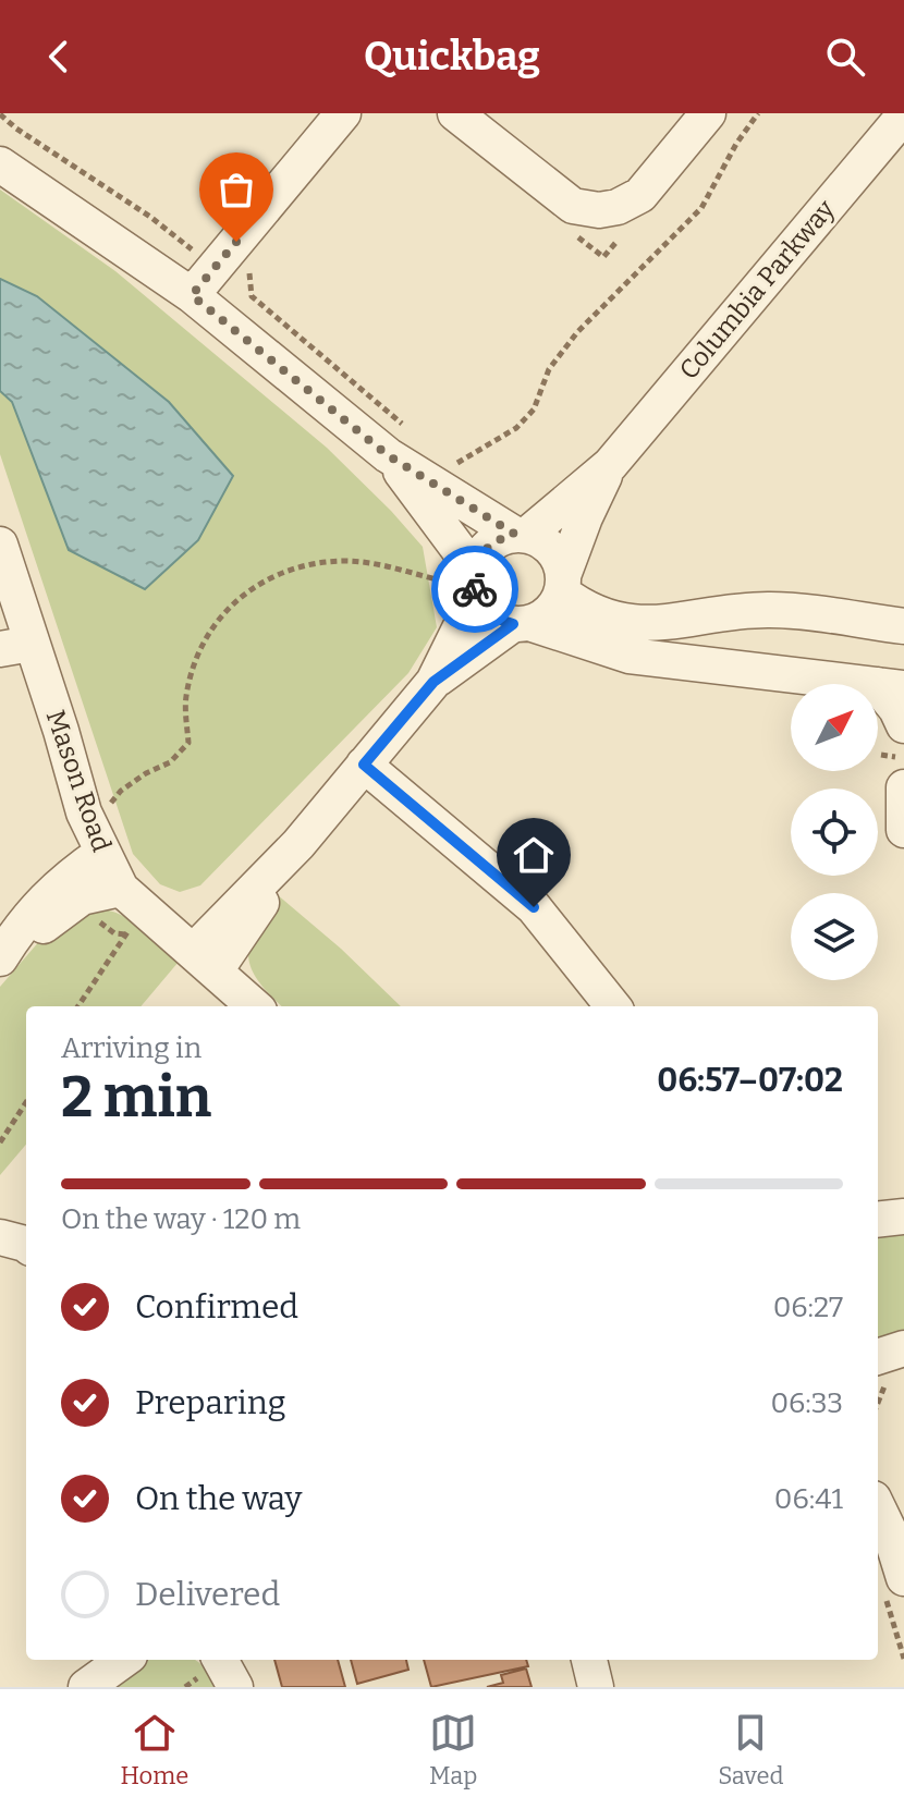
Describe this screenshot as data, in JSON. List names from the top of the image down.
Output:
{
  "streets": {
    "street": ["Columbia Parkway", "Mason Road"]
  },
  "north": "top right",
  "page": {
    "header": "Quickbag",
    "heading": ["2 min", "Arriving in", "06:57–07:02"],
    "bar": "On the way · 120 m",
    "list": [
      ["Confirmed", "06:27"],
      ["Preparing", "06:33"],
      ["On the way", "06:41"],
      "Delivered"
    ],
    "tabs": ["Home", "Map", "Saved"]
  }
}
